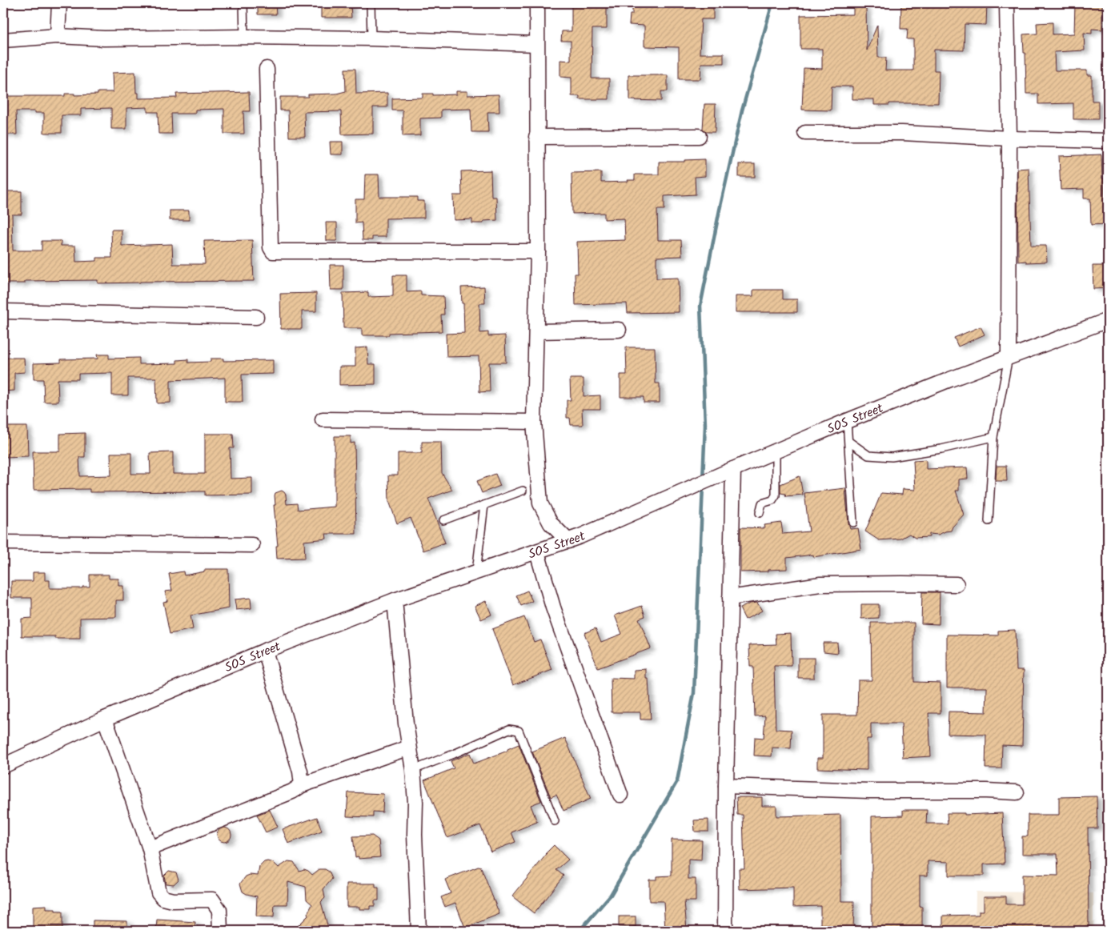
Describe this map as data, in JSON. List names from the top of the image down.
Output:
{
  "streets": {
    "street": ["SOS Street"]
  }
}
